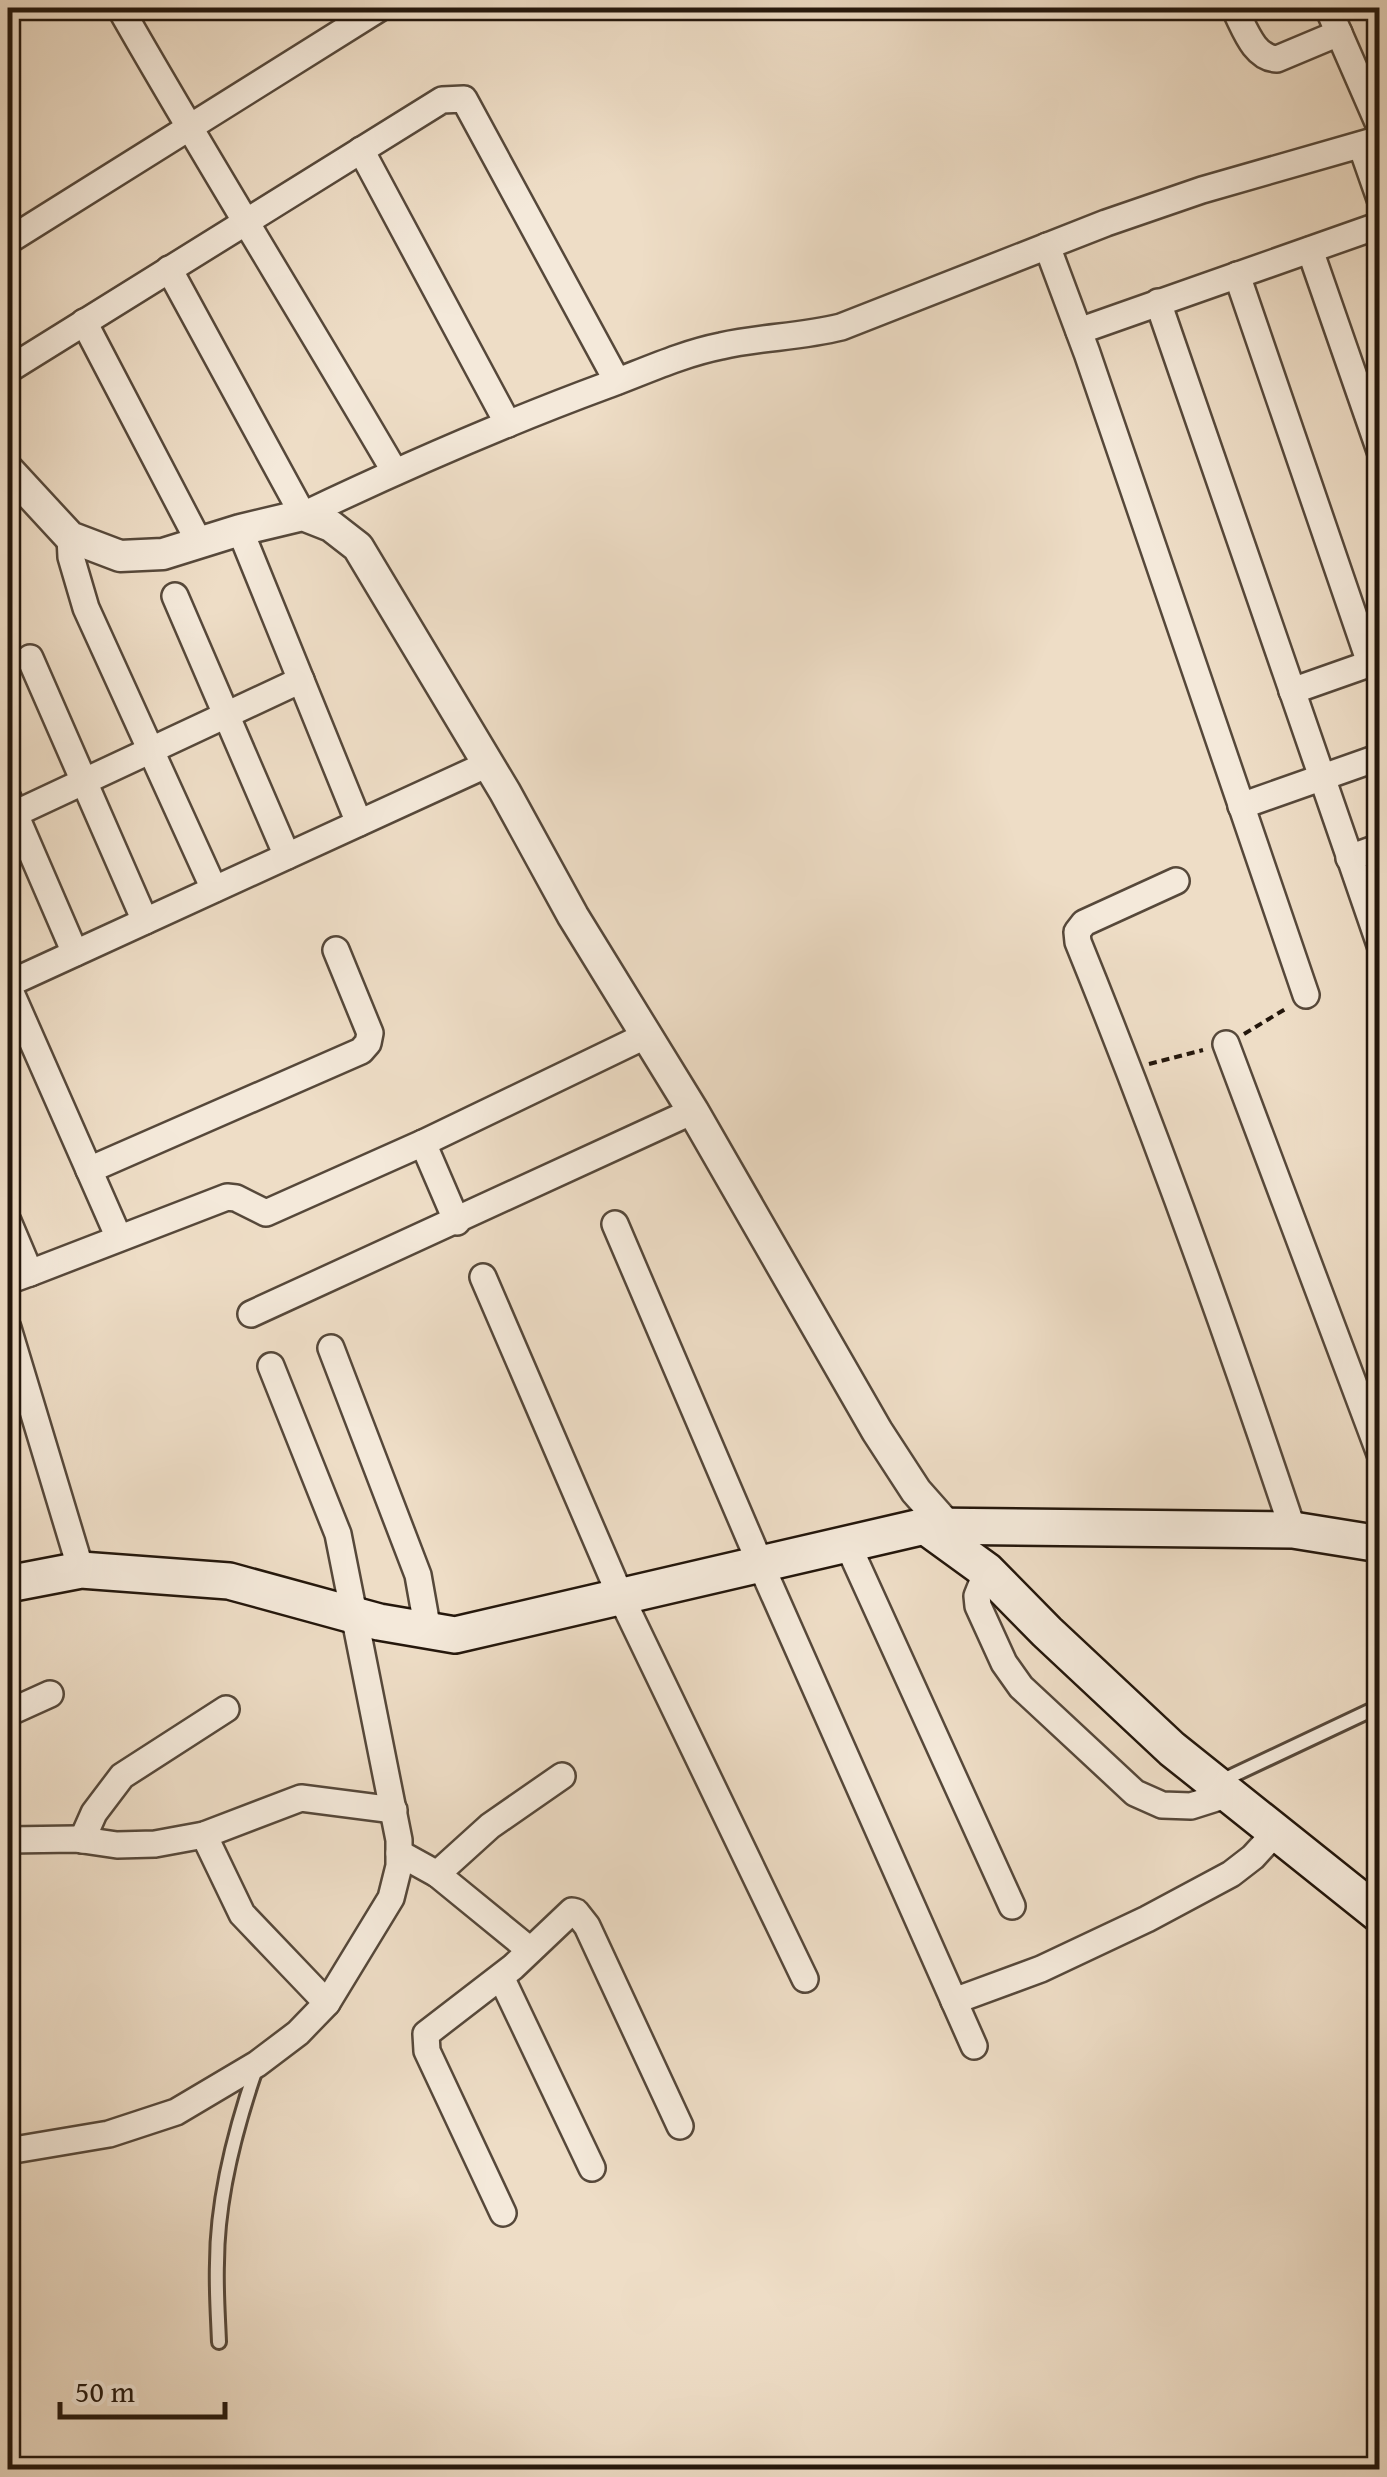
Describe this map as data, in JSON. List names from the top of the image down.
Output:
{
  "scale_bar": "50 m"
}
